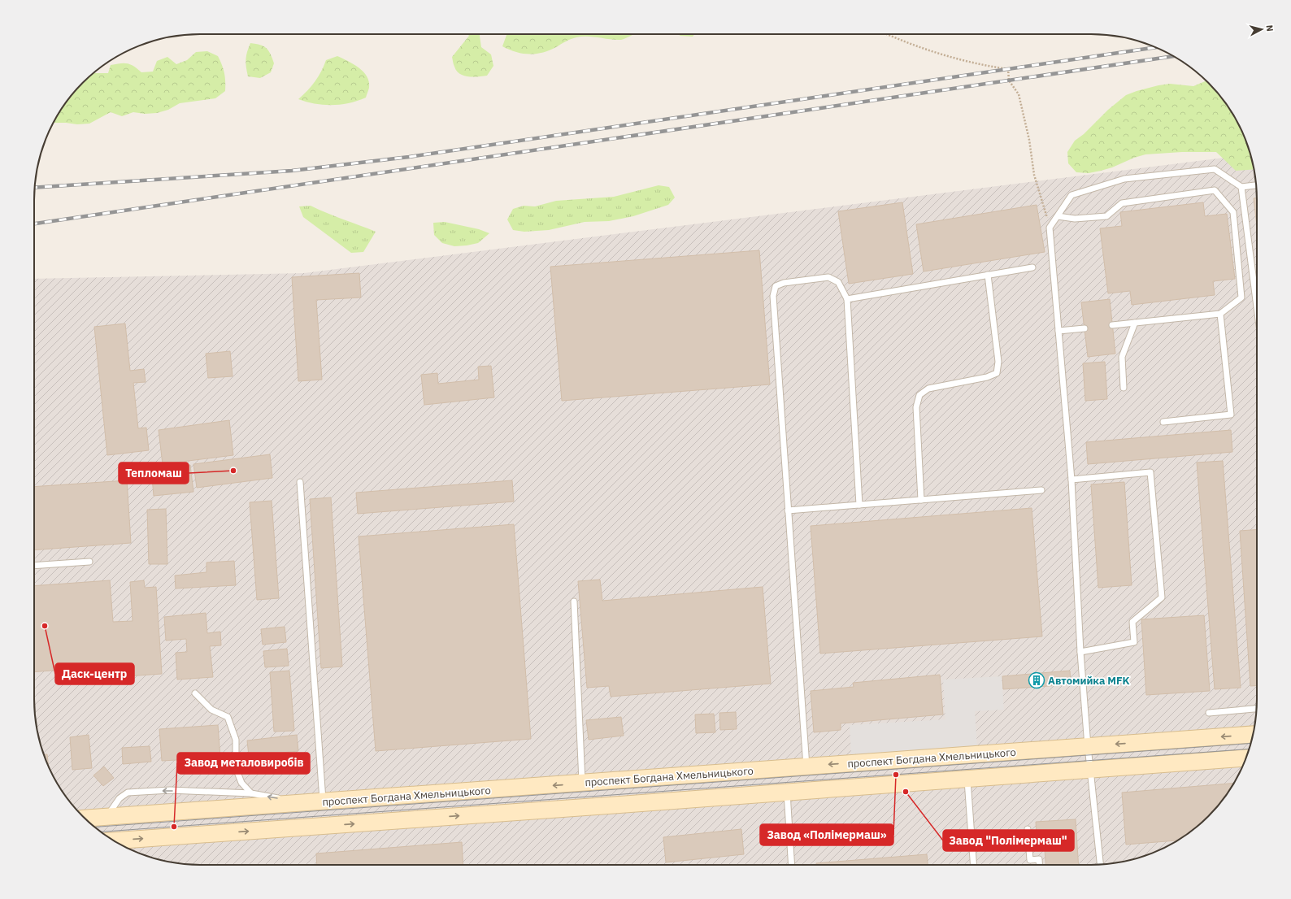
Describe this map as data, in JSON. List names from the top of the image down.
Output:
{
  "streets": {
    "main road": ["проспект Богдана Хмельницького"]
  },
  "places": {
    "other": [
      "Тепломаш",
      "Даск-центр",
      "Завод «Полімермаш»",
      "Завод \"Полімермаш\"",
      "Завод металовиробів"
    ],
    "building": ["Автомийка MFK"]
  },
  "north": "right"
}
